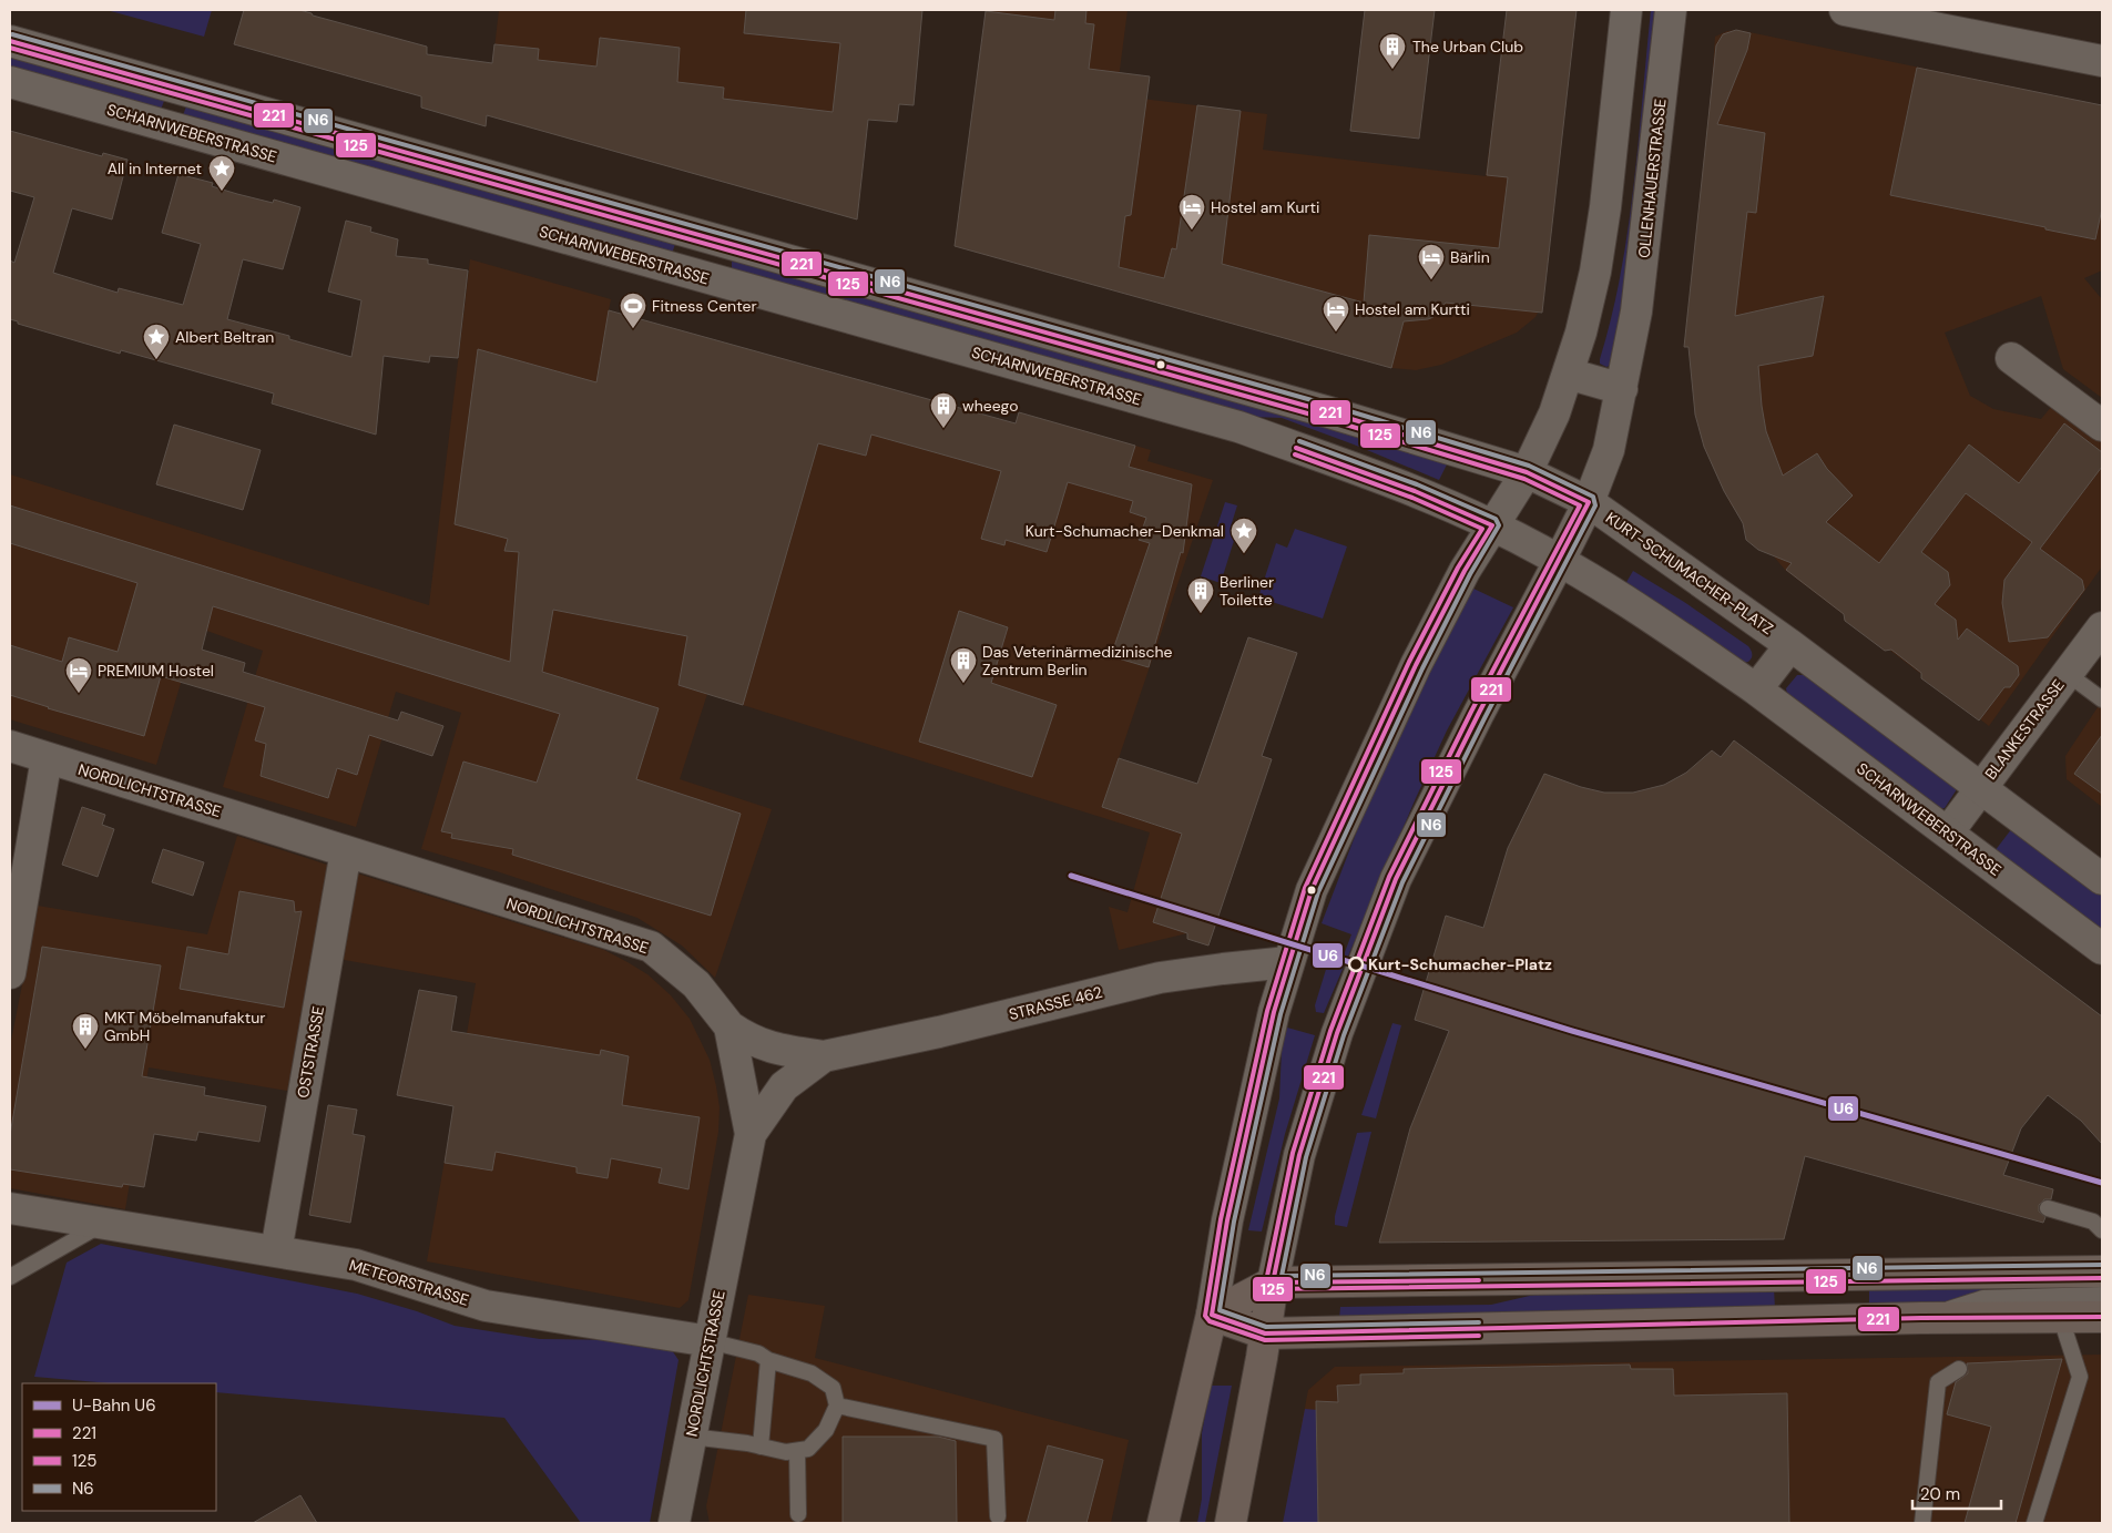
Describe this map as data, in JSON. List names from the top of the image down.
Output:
{
  "streets": {
    "main road": [
      "SCHARNWEBERSTRASSE",
      "OLLENHAUERSTRASSE",
      "KURT-SCHUMACHER-PLATZ",
      "BLANKESTRASSE",
      "NORDLICHTSTRASSE",
      "STRASSE 462",
      "OSTSTRASSE",
      "METEORSTRASSE"
    ]
  },
  "crossings": [
    ["SCHARNWEBERSTRASSE", "BLANKESTRASSE"],
    ["OLLENHAUERSTRASSE", "KURT-SCHUMACHER-PLATZ"],
    ["NORDLICHTSTRASSE", "STRASSE 462"],
    ["NORDLICHTSTRASSE", "OSTSTRASSE"],
    ["NORDLICHTSTRASSE", "METEORSTRASSE"],
    ["OSTSTRASSE", "METEORSTRASSE"]
  ],
  "places": {
    "building": [
      "The Urban Club",
      "wheego",
      "Berliner Toilette",
      "Das Veterinärmedizinische Zentrum Berlin",
      "MKT Möbelmanufaktur GmbH"
    ],
    "place": ["All in Internet", "Albert Beltran", "Kurt-Schumacher-Denkmal"],
    "hotel": [
      "Hostel am Kurti",
      "Bärlin",
      "Hostel am Kurtti",
      "PREMIUM Hostel"
    ],
    "sports": ["Fitness Center"],
    "other": ["Kurt-Schumacher-Platz"]
  },
  "lines": [
    "transit line N6",
    "transit line 221",
    "transit line 125",
    "metro line U6"
  ],
  "legend": [
    "U-Bahn U6",
    "221",
    "125",
    "N6"
  ],
  "scale_bar": "20 m"
}
